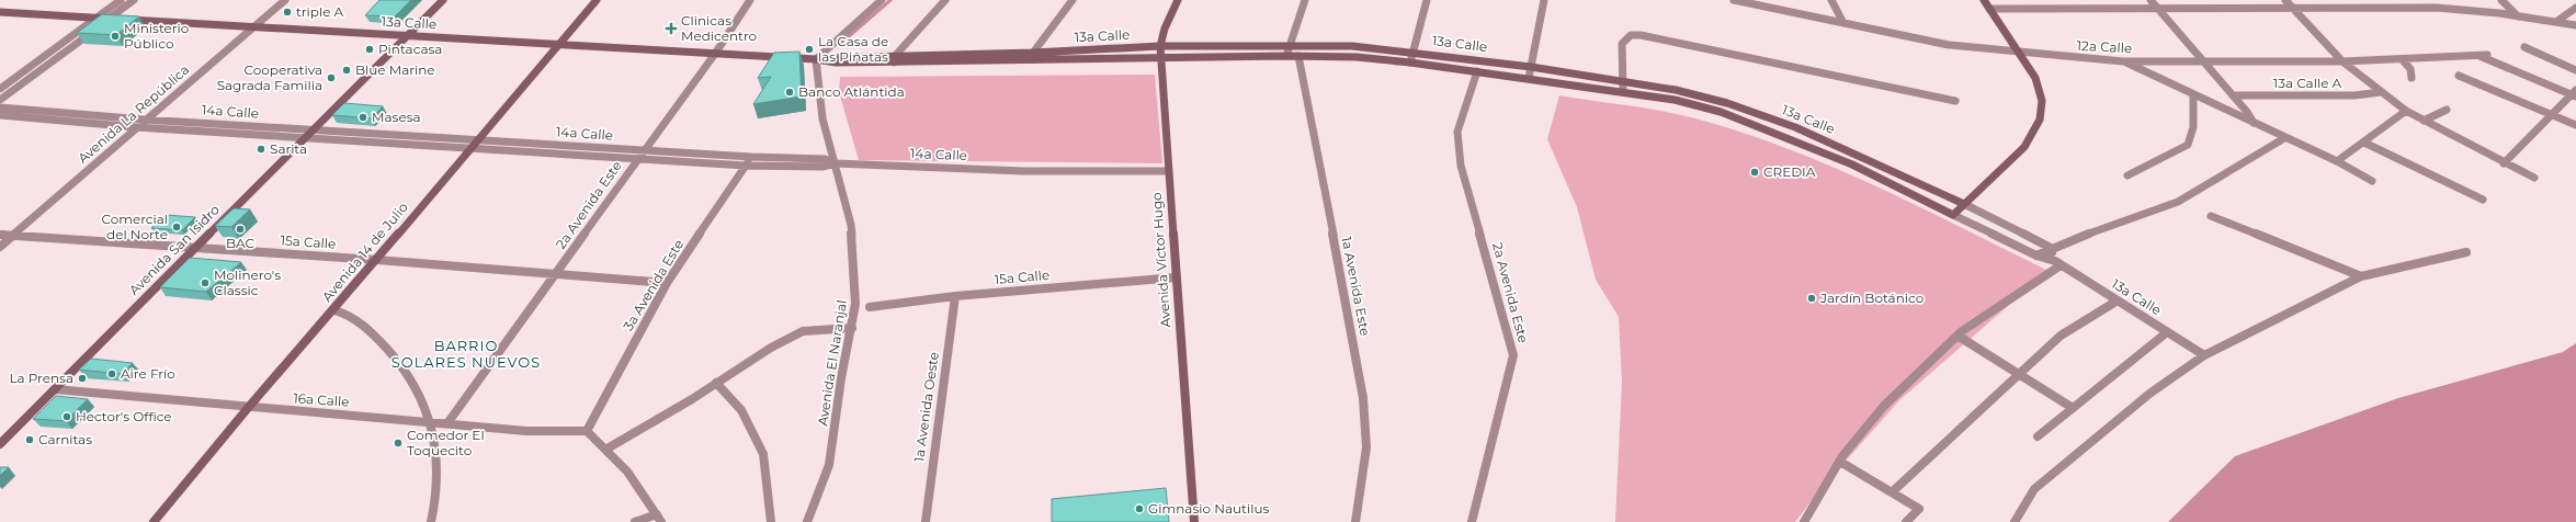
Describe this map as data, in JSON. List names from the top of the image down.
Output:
{
  "streets": {
    "street": [
      "13a Calle",
      "12a Calle",
      "13a Calle A",
      "14a Calle",
      "Avenida La República",
      "2a Avenida Este",
      "15a Calle",
      "Avenida San Isidro",
      "Avenida 14 de Julio",
      "Avenida Víctor Hugo",
      "3a Avenida Este",
      "1a Avenida Este",
      "Avenida El Naranjal",
      "16a Calle",
      "1a Avenida Oeste"
    ]
  },
  "crossings": [
    ["13a Calle", "Avenida La República"],
    ["13a Calle", "2a Avenida Este"],
    ["13a Calle", "Avenida San Isidro"],
    ["13a Calle", "Avenida 14 de Julio"],
    ["13a Calle", "Avenida Víctor Hugo"],
    ["13a Calle", "1a Avenida Este"],
    ["13a Calle", "Avenida El Naranjal"],
    ["14a Calle", "Avenida La República"],
    ["14a Calle", "2a Avenida Este"],
    ["14a Calle", "Avenida San Isidro"],
    ["14a Calle", "Avenida 14 de Julio"],
    ["14a Calle", "Avenida Víctor Hugo"],
    ["14a Calle", "3a Avenida Este"],
    ["14a Calle", "Avenida El Naranjal"],
    ["Avenida La República", "15a Calle"],
    ["2a Avenida Este", "15a Calle"],
    ["2a Avenida Este", "16a Calle"],
    ["15a Calle", "Avenida San Isidro"],
    ["15a Calle", "Avenida 14 de Julio"],
    ["15a Calle", "Avenida Víctor Hugo"],
    ["15a Calle", "3a Avenida Este"],
    ["15a Calle", "1a Avenida Oeste"],
    ["Avenida San Isidro", "16a Calle"],
    ["Avenida 14 de Julio", "16a Calle"],
    ["3a Avenida Este", "16a Calle"]
  ],
  "districts": ["BARRIO SOLARES NUEVOS"],
  "places": {
    "other": [
      "triple A",
      "Ministerio Público",
      "Pintacasa",
      "La Casa de las Piñatas",
      "Blue Marine",
      "Cooperativa Sagrada Familia",
      "Banco Atlántida",
      "Masesa",
      "Sarita",
      "CREDIA",
      "Comercial del Norte",
      "BAC",
      "Molinero's Classic",
      "Jardín Botánico",
      "Aire Frío",
      "La Prensa",
      "Hector's Office",
      "Carnitas",
      "Comedor El Toquecito",
      "Gimnasio Nautilus"
    ],
    "health": ["Clinicas Medicentro"]
  }
}
